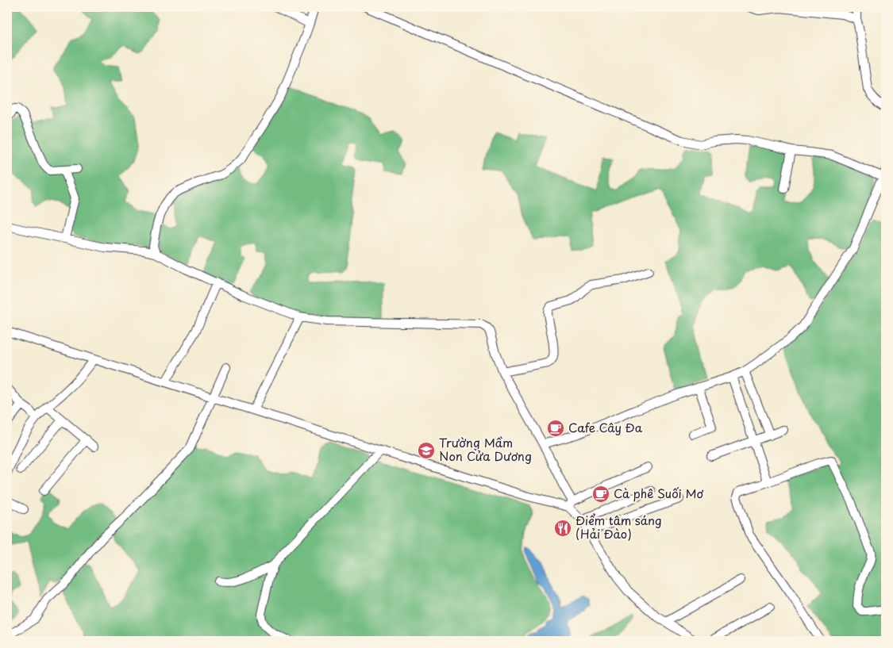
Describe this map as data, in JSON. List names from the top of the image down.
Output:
{
  "places": {
    "cafe": ["Cafe Cây Đa", "Cà phê Suối Mơ"],
    "school or university": ["Trường Mầm Non Cửa Dương"],
    "restaurant": ["Điểm tâm sáng (Hải Đào)"]
  }
}
